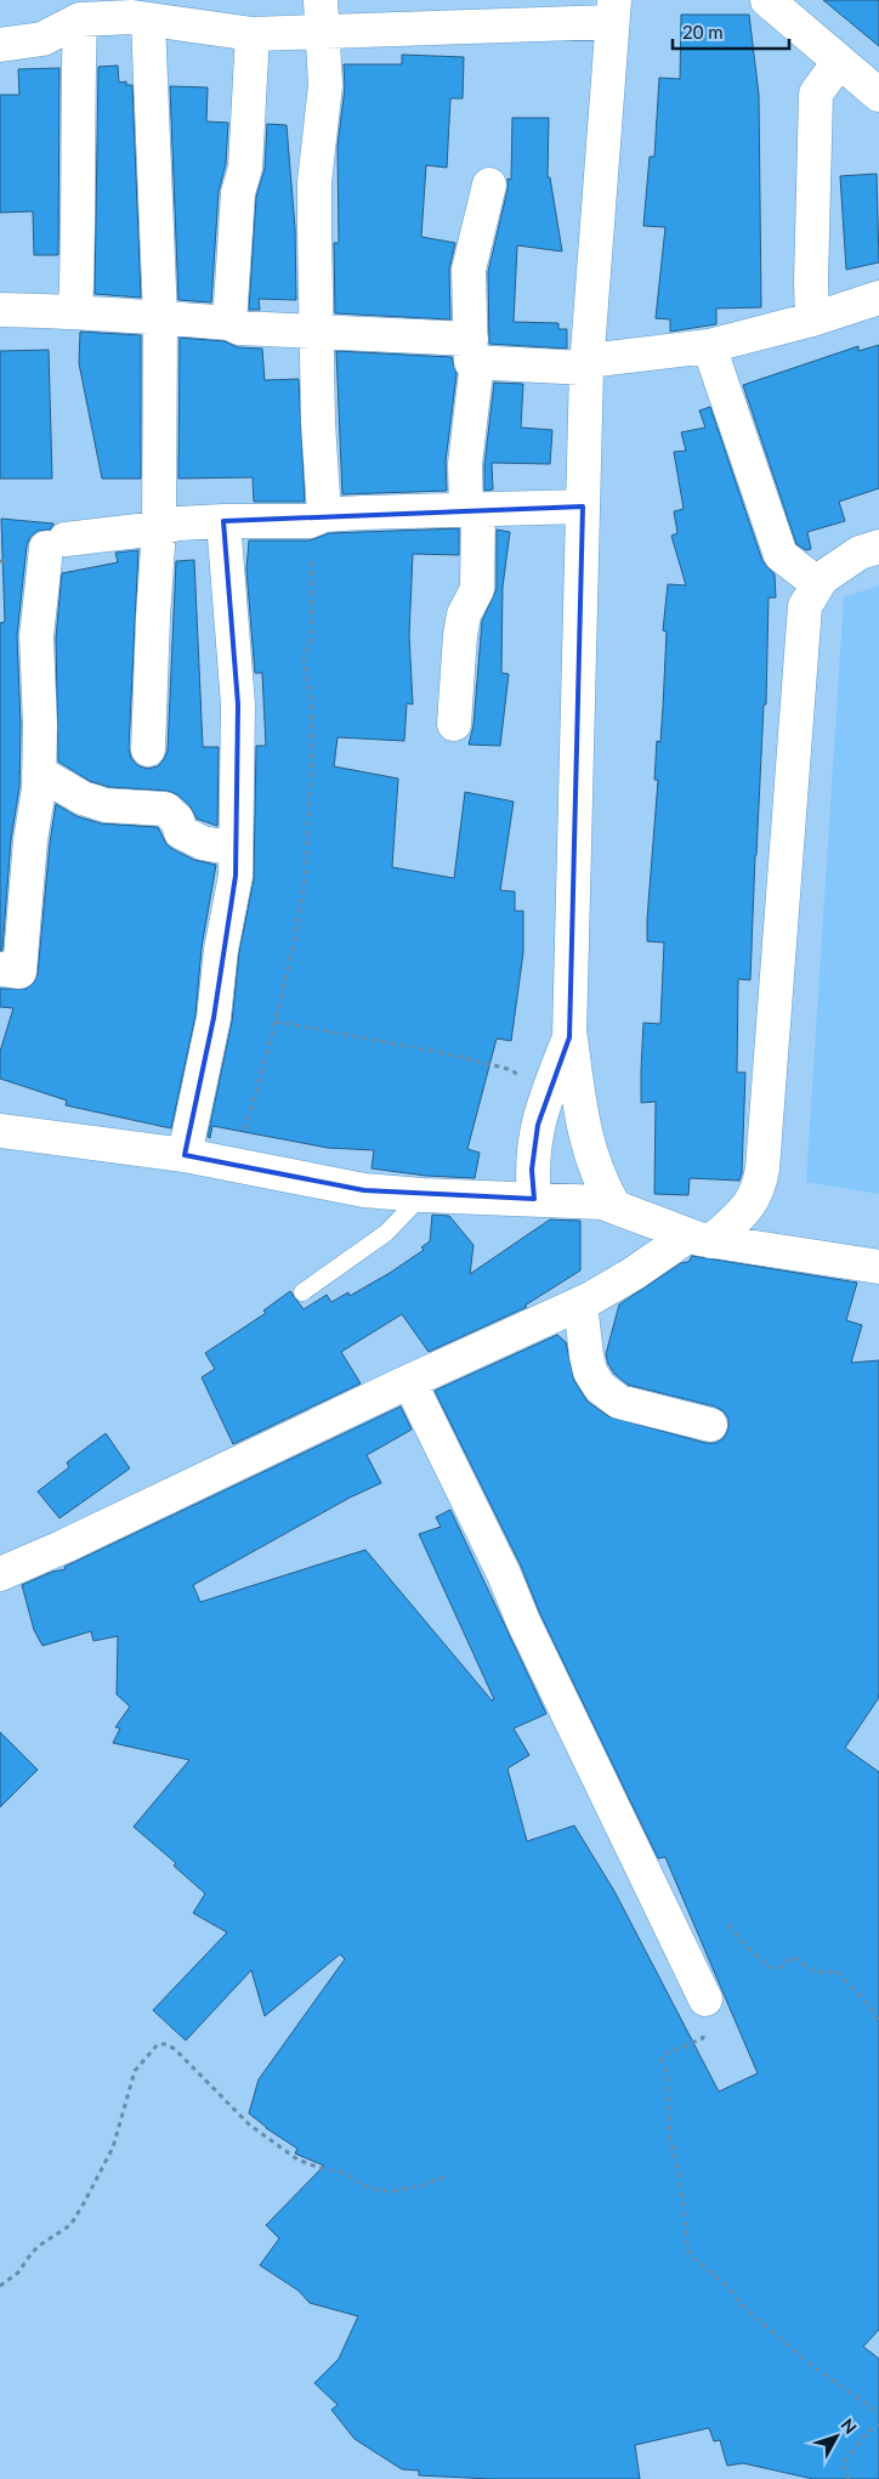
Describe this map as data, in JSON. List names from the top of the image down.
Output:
{
  "scale_bar": "20 m",
  "north": "top right"
}
